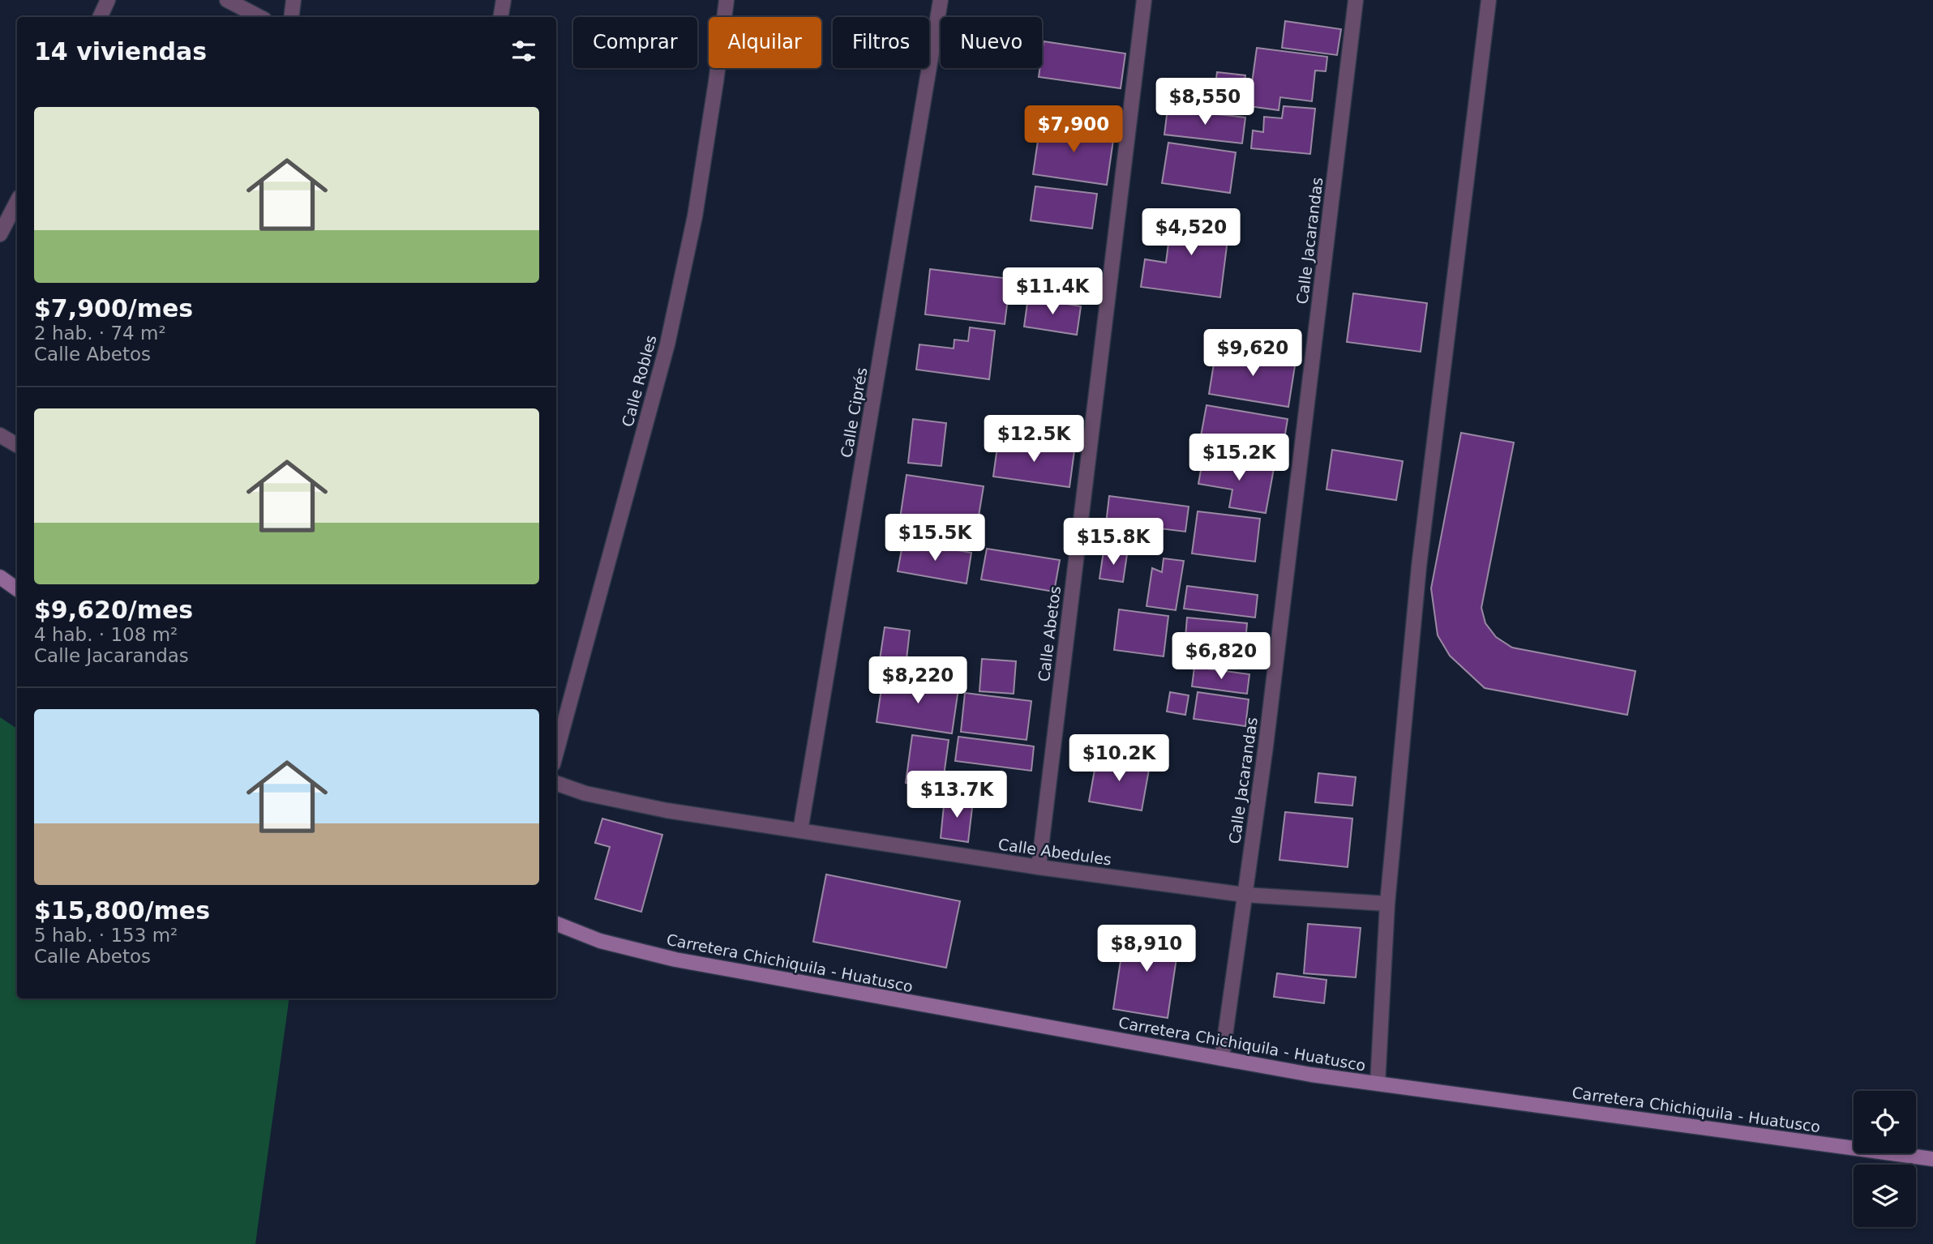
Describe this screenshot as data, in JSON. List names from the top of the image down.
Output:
{
  "streets": {
    "main road": ["Carretera Chichiquila - Huatusco"],
    "street": [
      "Calle Jacarandas",
      "Calle Robles",
      "Calle Ciprés",
      "Calle Abetos",
      "Calle Abedules"
    ]
  },
  "crossings": [
    ["Calle Jacarandas", "Calle Abedules"],
    ["Calle Jacarandas", "Carretera Chichiquila - Huatusco"],
    ["Calle Ciprés", "Calle Abedules"],
    ["Calle Abetos", "Calle Abedules"]
  ],
  "page": {
    "chip": [
      "Comprar",
      "Alquilar",
      "Filtros",
      "Nuevo"
    ],
    "heading": "14 viviendas",
    "price": [
      "$8,550",
      "$7,900",
      "$4,520",
      "$11.4K",
      "$9,620",
      "$12.5K",
      "$15.2K",
      "$15.5K",
      "$15.8K",
      "$6,820",
      "$8,220",
      "$10.2K",
      "$13.7K",
      "$8,910"
    ],
    "list": [
      {
        "name": "$7,900/mes",
        "note": "2 hab. · 74 m² · Calle Abetos"
      },
      {
        "name": "$9,620/mes",
        "note": "4 hab. · 108 m² · Calle Jacarandas"
      },
      {
        "name": "$15,800/mes",
        "note": "5 hab. · 153 m² · Calle Abetos"
      }
    ]
  }
}
